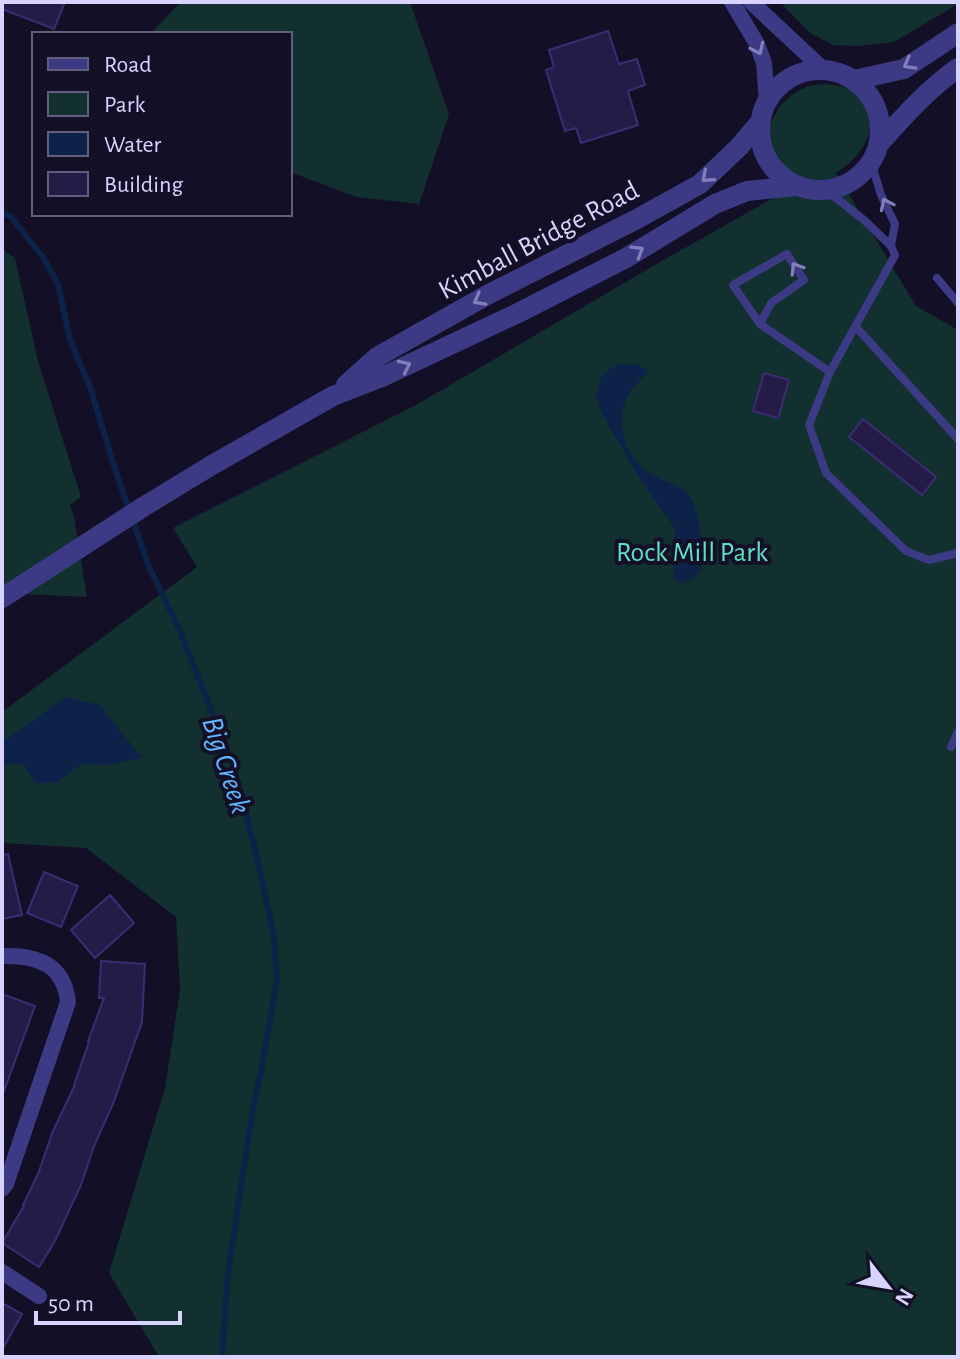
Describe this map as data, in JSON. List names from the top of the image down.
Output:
{
  "streets": {
    "street": ["Kimball Bridge Road"]
  },
  "water": ["Big Creek"],
  "parks": ["Rock Mill Park"],
  "legend": [
    "Road",
    "Park",
    "Water",
    "Building"
  ],
  "scale_bar": "50 m",
  "north": "bottom right"
}
